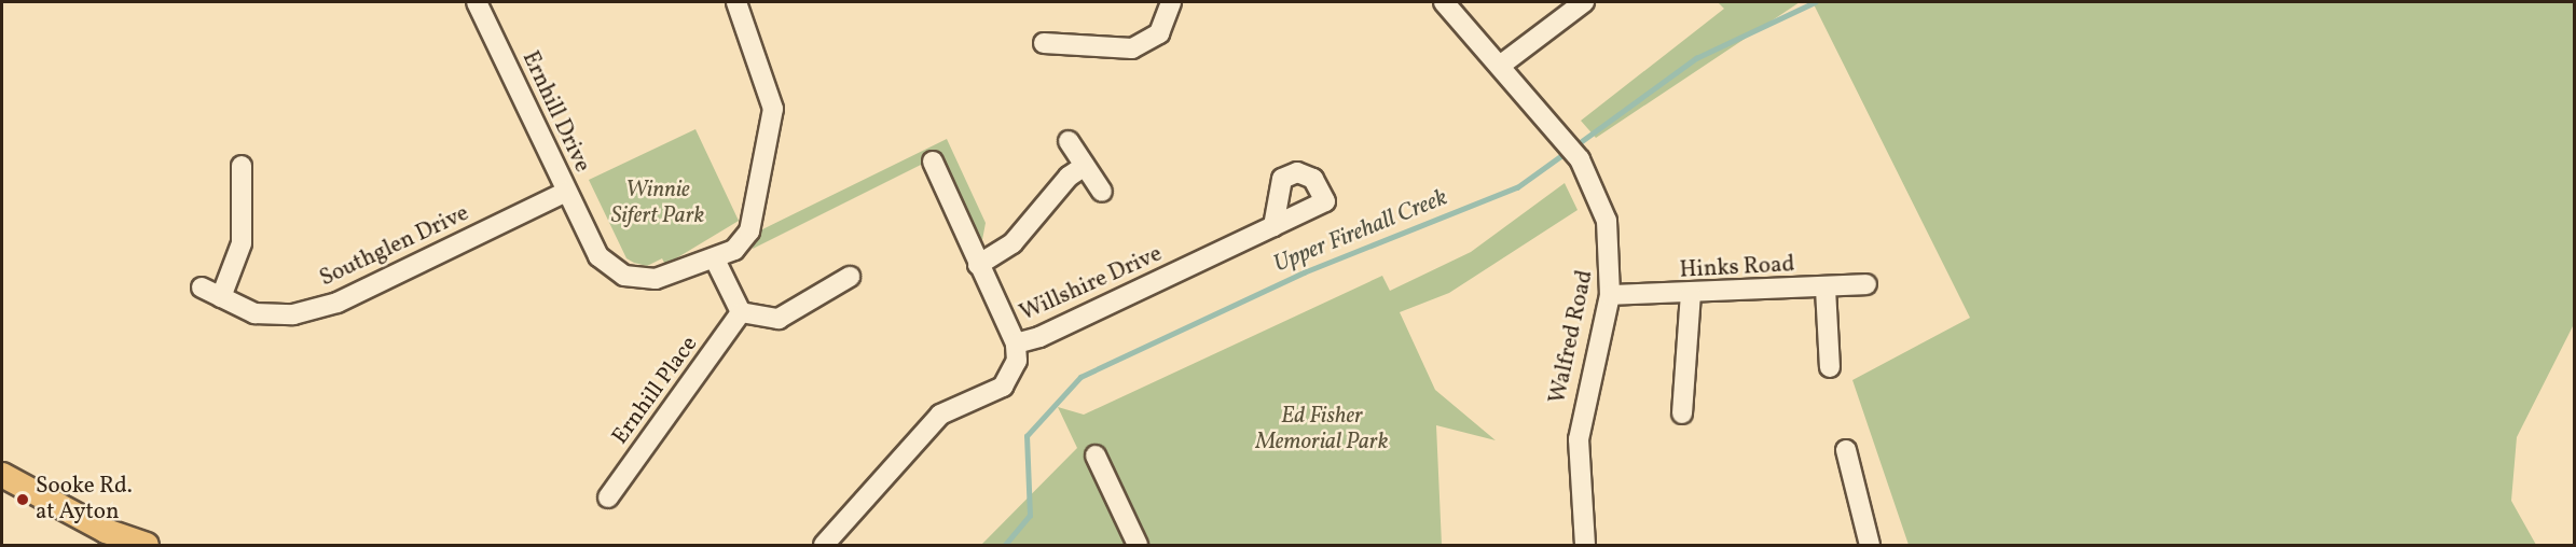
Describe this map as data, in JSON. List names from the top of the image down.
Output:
{
  "streets": {
    "street": [
      "Ernhill Drive",
      "Southglen Drive",
      "Hinks Road",
      "Willshire Drive",
      "Walfred Road",
      "Ernhill Place"
    ]
  },
  "crossings": [
    ["Ernhill Drive", "Southglen Drive"],
    ["Hinks Road", "Walfred Road"]
  ],
  "water": ["Upper Firehall Creek"],
  "parks": ["Winnie Sifert Park", "Ed Fisher Memorial Park"],
  "places": ["Sooke Rd. at Ayton"]
}
